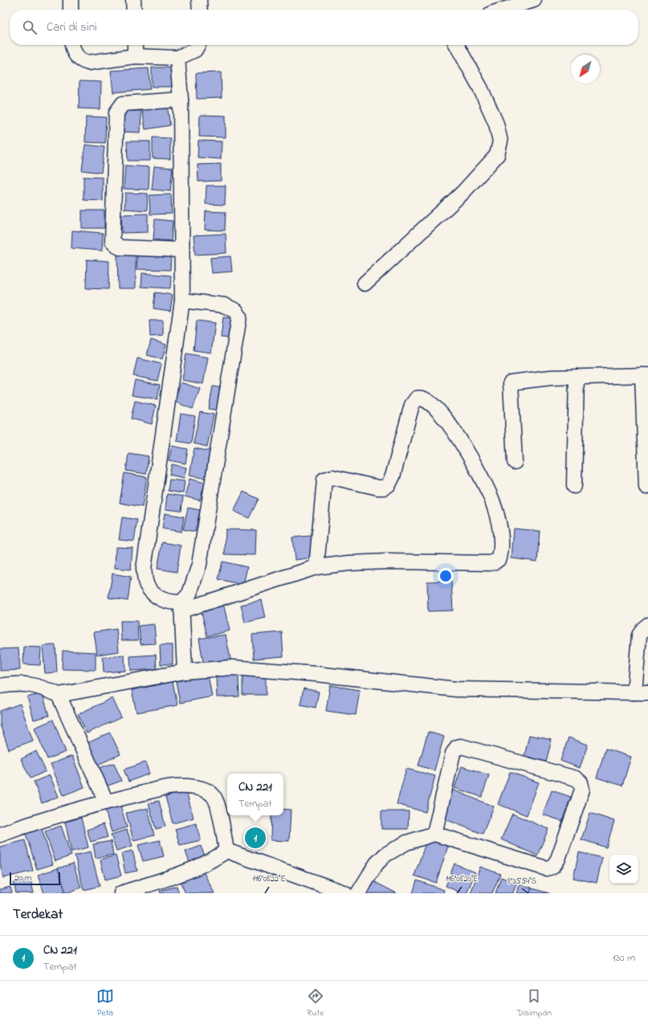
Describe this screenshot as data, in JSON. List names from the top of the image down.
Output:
{
  "scale_bar": "20 m",
  "north": "bottom left",
  "page": {
    "search": "Cari di sini",
    "popup": ["CN 221", "Tempat"],
    "pins": "1",
    "scale": "20 m",
    "heading": "Terdekat",
    "list": [
      {
        "mark": "1",
        "name": "CN 221",
        "note": "Tempat",
        "value": "130 m"
      }
    ],
    "nav": ["Peta", "Rute", "Disimpan"]
  },
  "coordinates": ["116°08'22\"E", "116°08'20\"E", "8°35'54\"S"]
}
